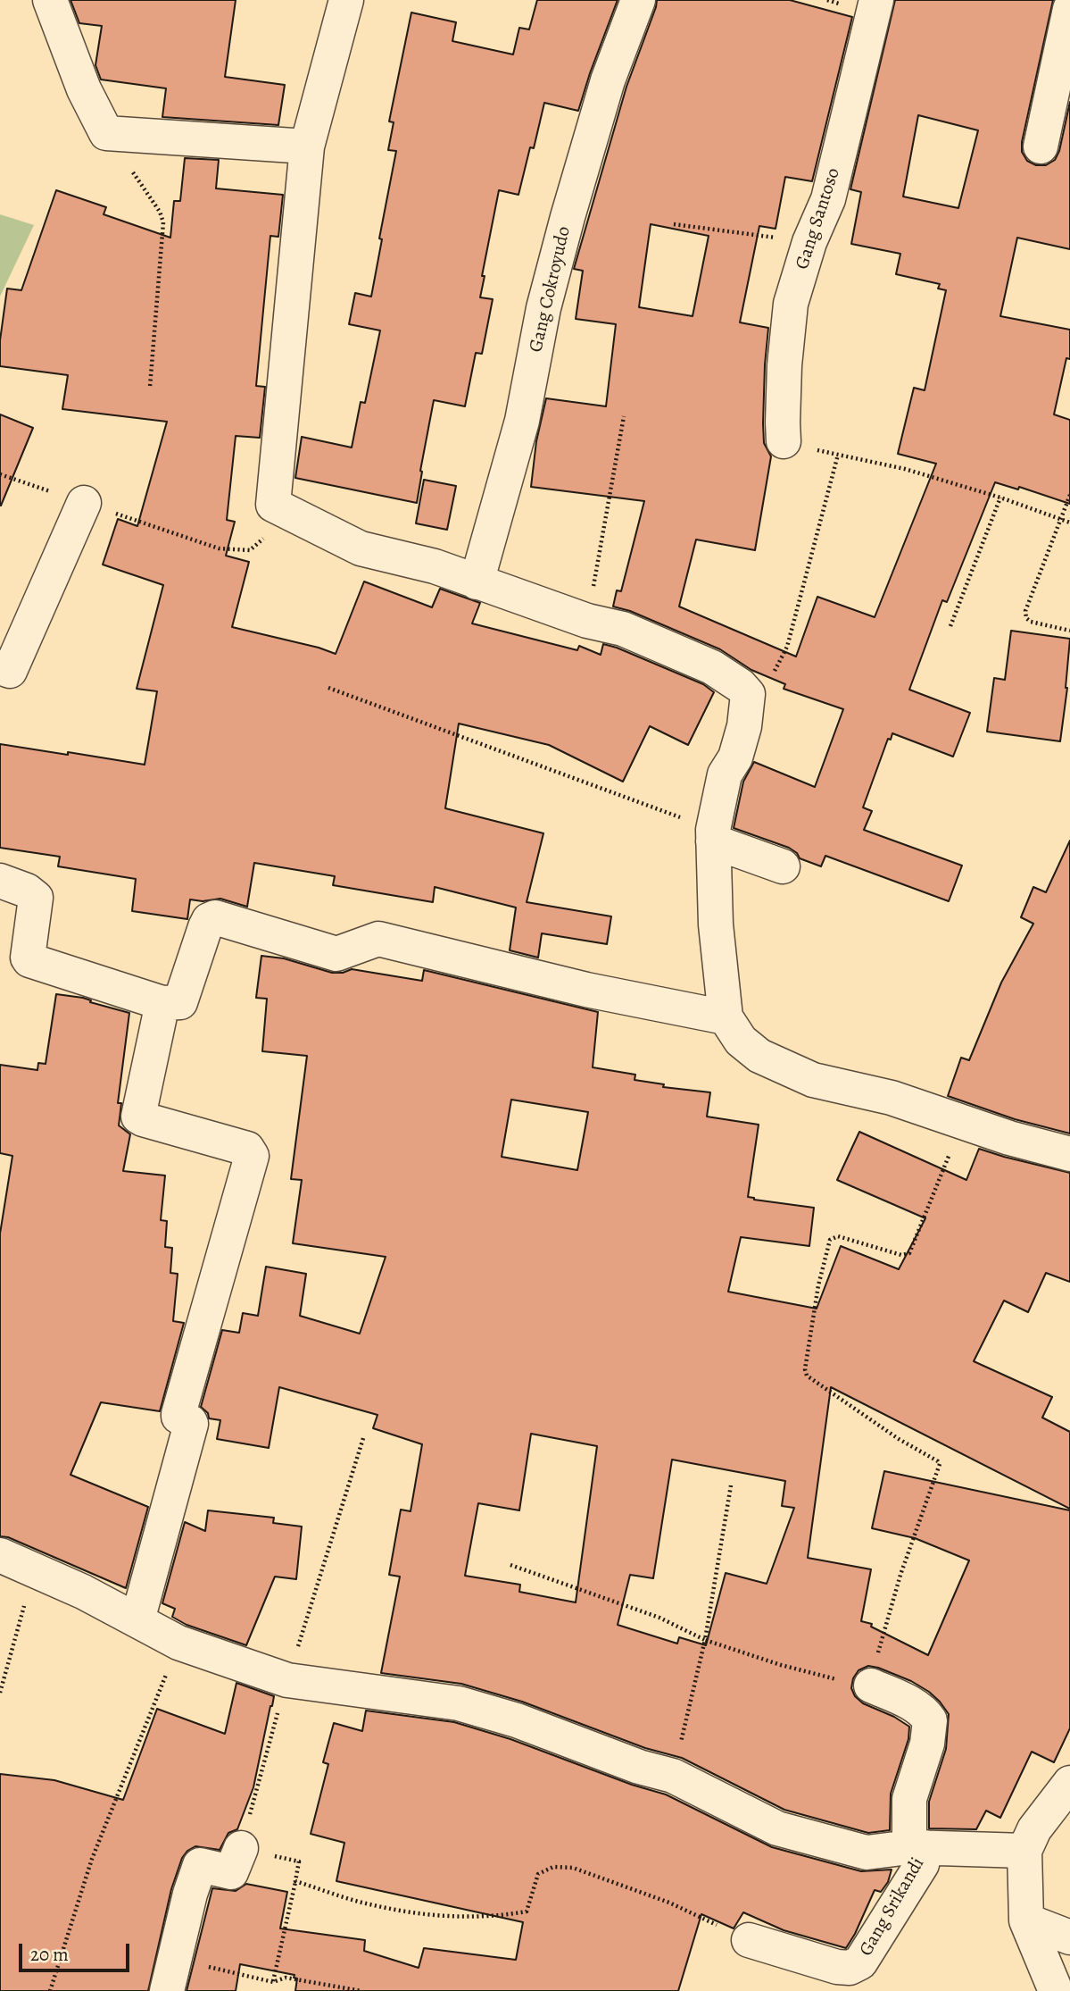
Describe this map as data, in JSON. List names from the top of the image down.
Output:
{
  "streets": {
    "street": ["Gang Santoso", "Gang Cokroyudo", "Gang Srikandi"]
  },
  "scale_bar": "20 m"
}
